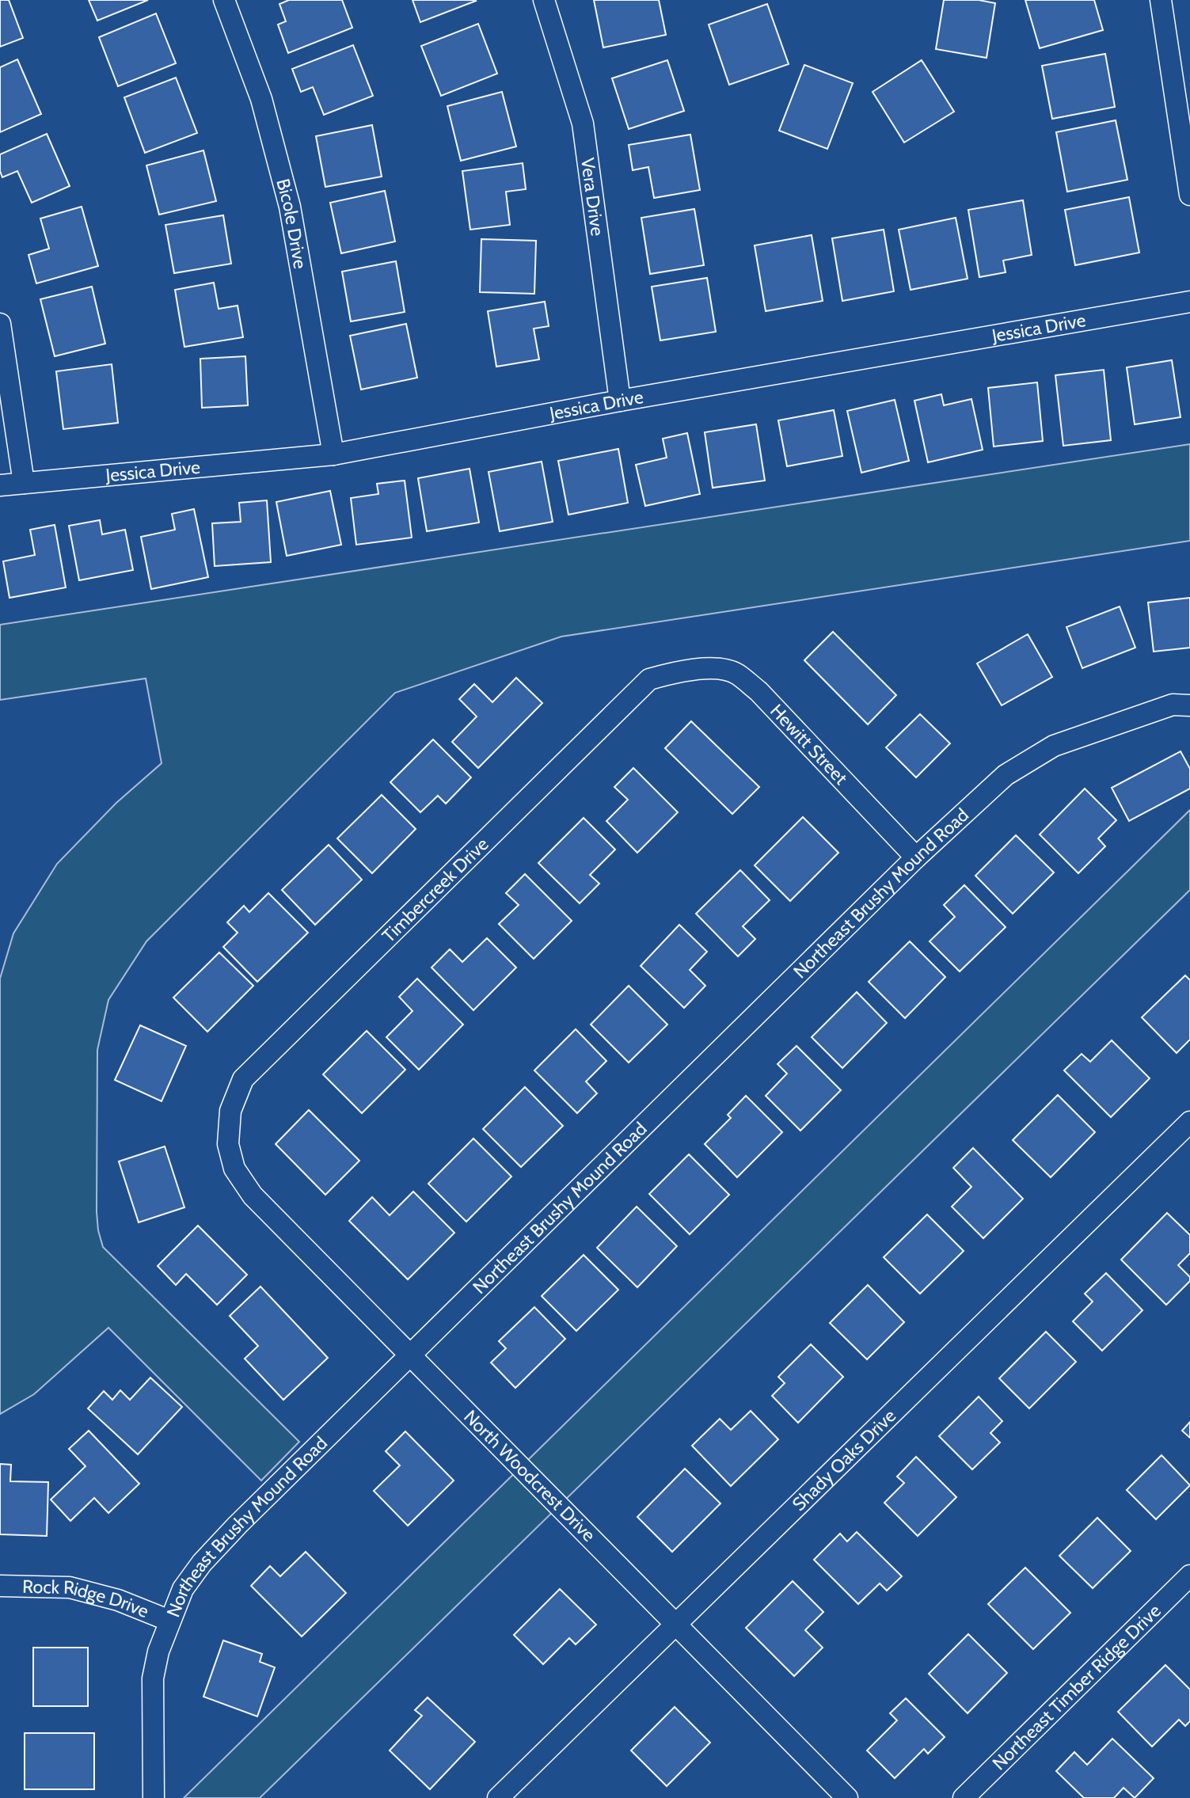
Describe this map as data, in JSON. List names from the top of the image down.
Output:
{
  "streets": {
    "street": [
      "Vera Drive",
      "Bicole Drive",
      "Jessica Drive",
      "Hewitt Street",
      "Timbercreek Drive",
      "Northeast Brushy Mound Road",
      "Shady Oaks Drive",
      "North Woodcrest Drive",
      "Rock Ridge Drive",
      "Northeast Timber Ridge Drive"
    ]
  },
  "crossings": [
    ["Vera Drive", "Jessica Drive"],
    ["Bicole Drive", "Jessica Drive"],
    ["Hewitt Street", "Timbercreek Drive"],
    ["Hewitt Street", "Northeast Brushy Mound Road"],
    ["Timbercreek Drive", "North Woodcrest Drive"],
    ["Northeast Brushy Mound Road", "North Woodcrest Drive"],
    ["Northeast Brushy Mound Road", "Rock Ridge Drive"],
    ["Shady Oaks Drive", "North Woodcrest Drive"]
  ]
}
